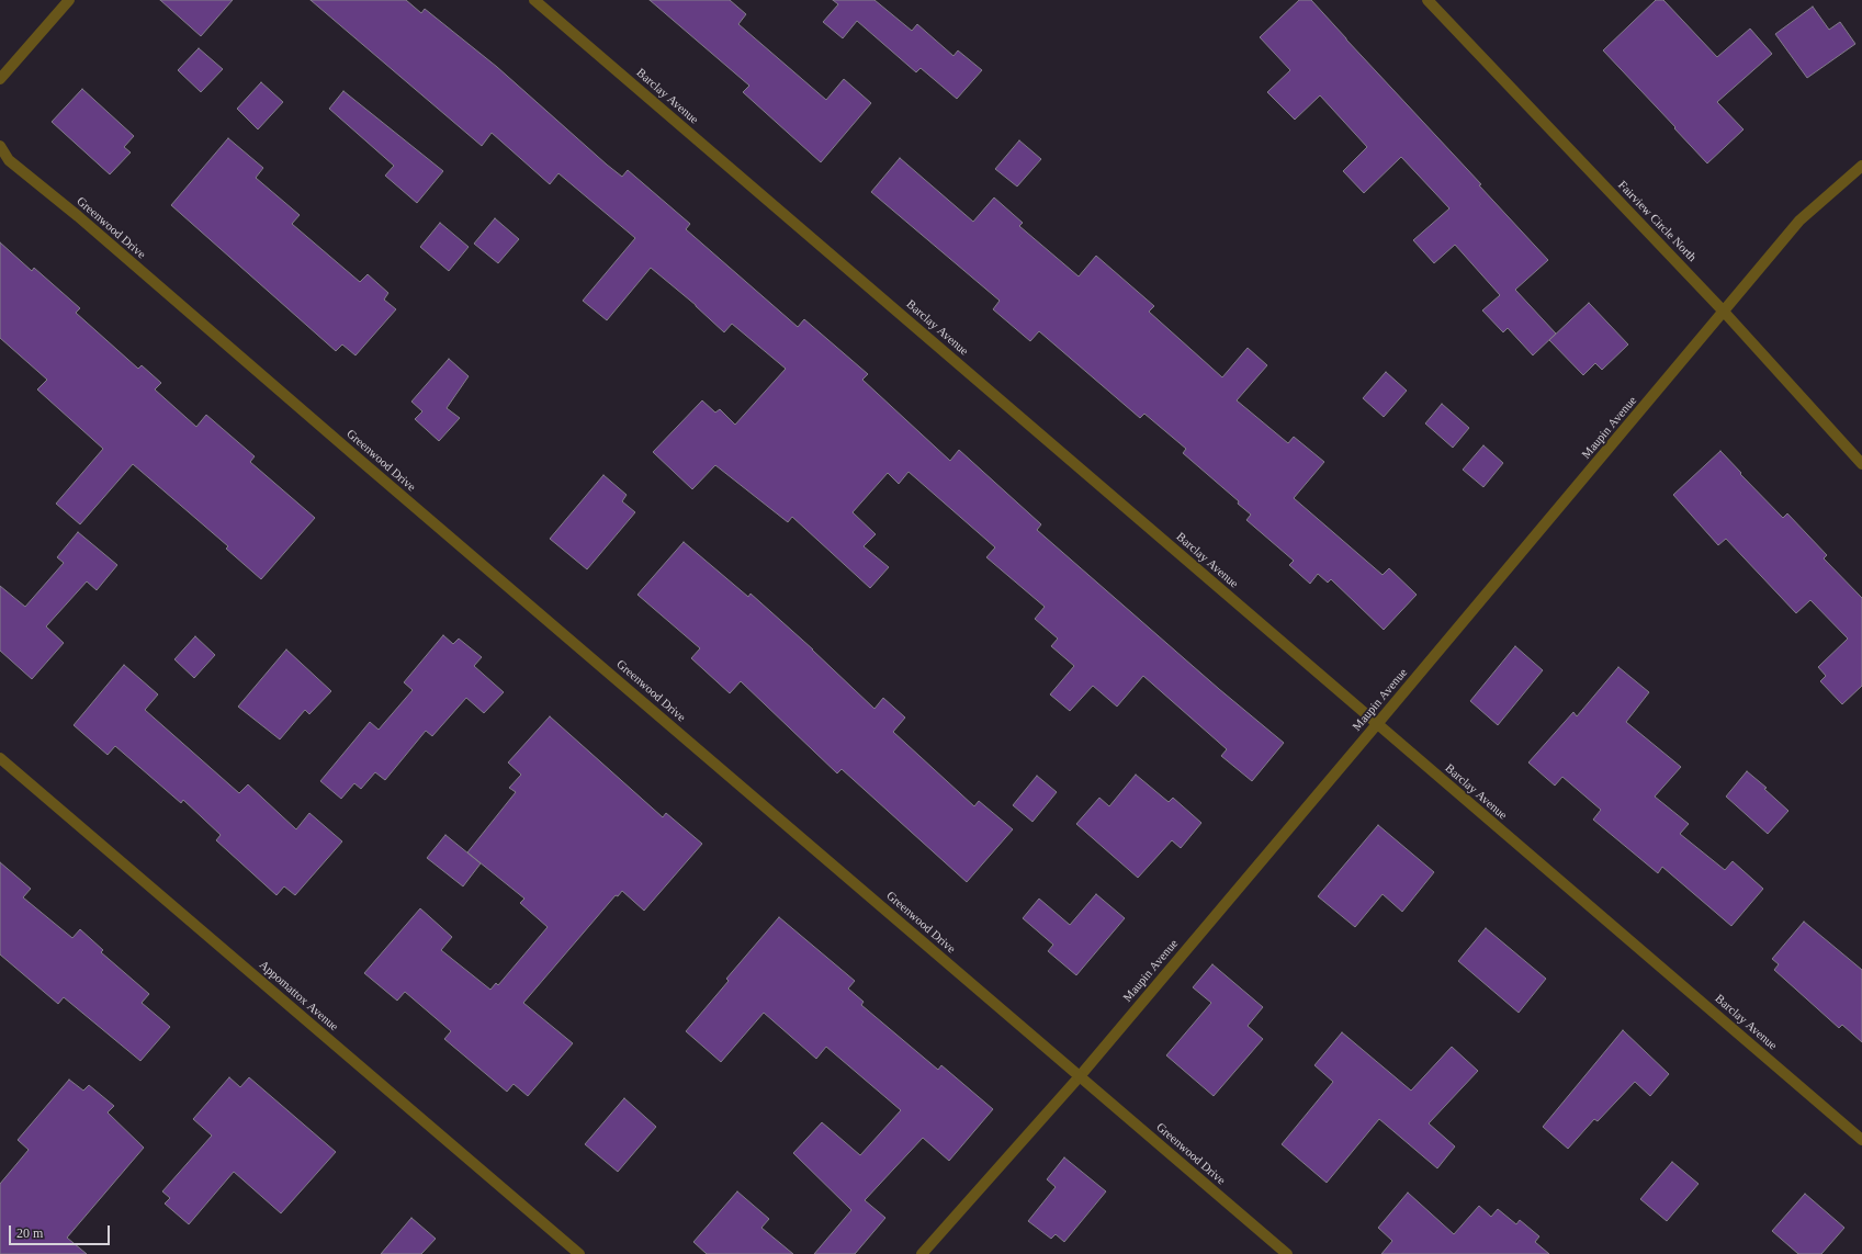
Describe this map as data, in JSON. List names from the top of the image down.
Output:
{
  "streets": {
    "street": [
      "Barclay Avenue",
      "Fairview Circle North",
      "Greenwood Drive",
      "Maupin Avenue",
      "Appomattox Avenue"
    ]
  },
  "crossings": [
    ["Barclay Avenue", "Maupin Avenue"],
    ["Fairview Circle North", "Maupin Avenue"],
    ["Greenwood Drive", "Maupin Avenue"]
  ],
  "scale_bar": "20 m"
}
